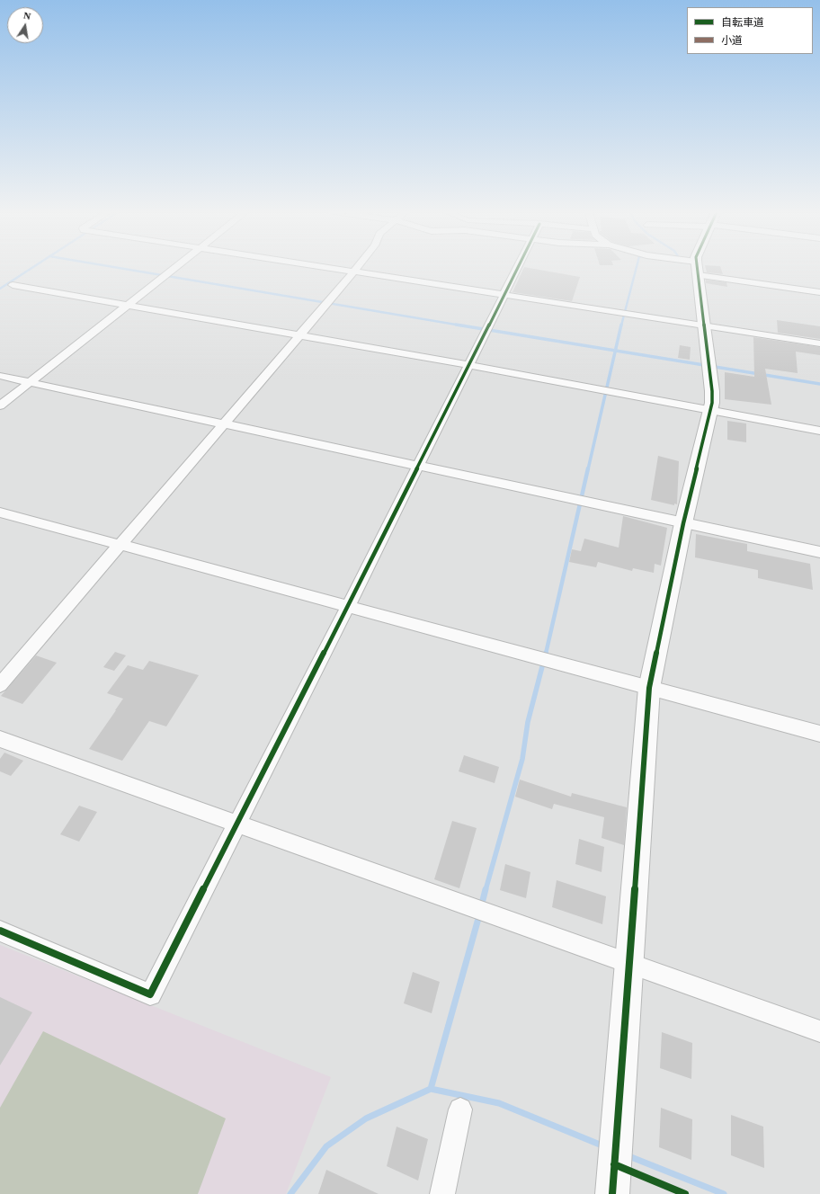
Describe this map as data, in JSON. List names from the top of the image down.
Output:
{
  "legend": ["自転車道", "小道"],
  "north": "top"
}
